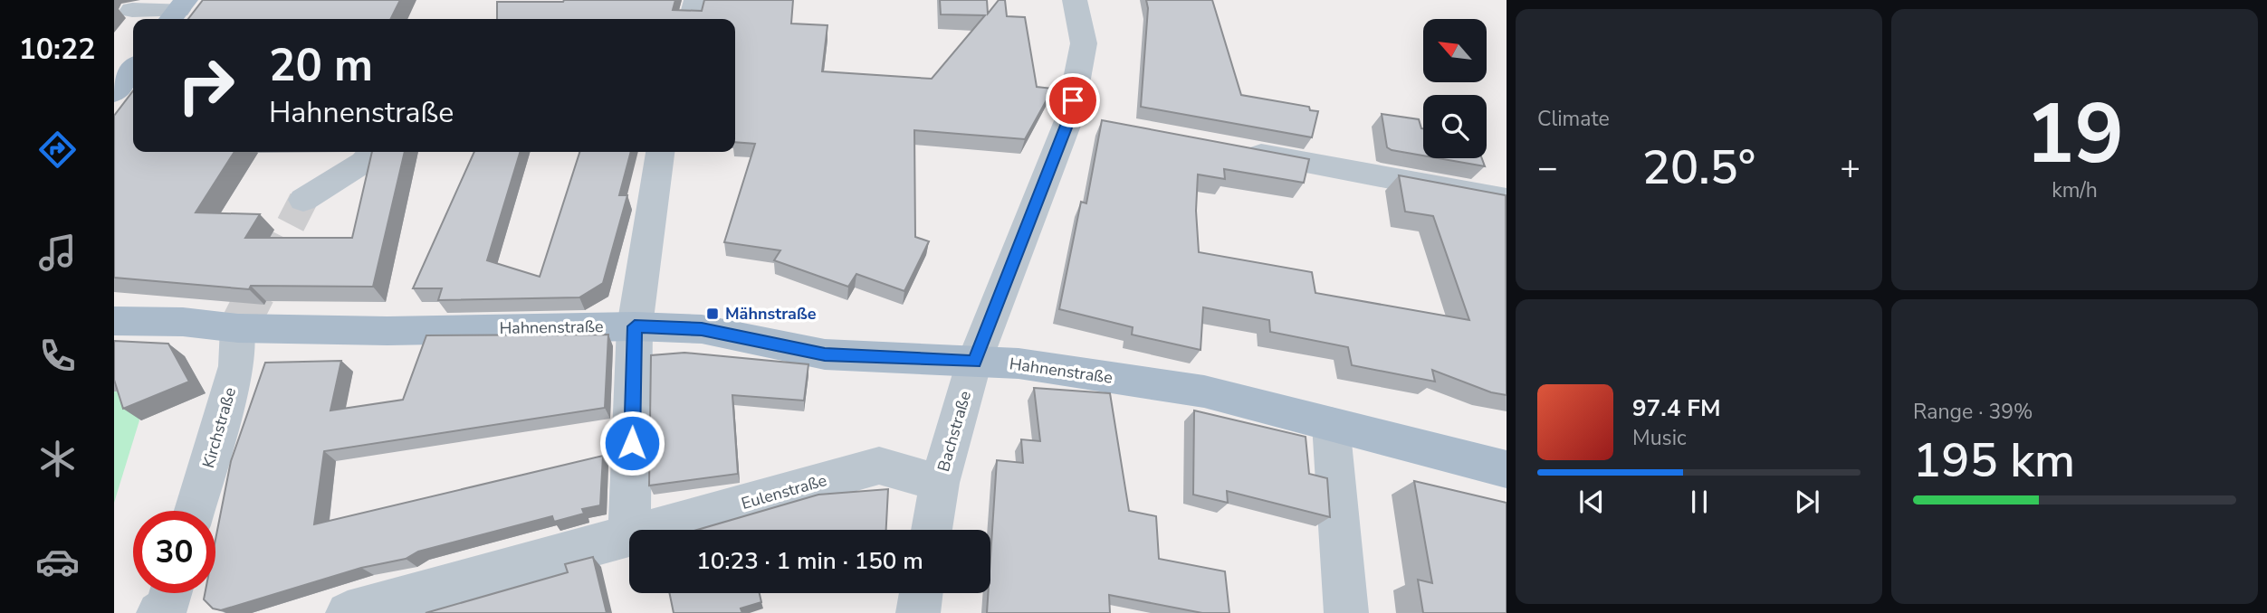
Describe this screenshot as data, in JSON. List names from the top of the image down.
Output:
{
  "streets": {
    "main road": ["Hahnenstraße"],
    "street": ["Kirchstraße", "Bachstraße", "Eulenstraße"]
  },
  "crossings": [
    ["Hahnenstraße", "Kirchstraße"],
    ["Hahnenstraße", "Bachstraße"],
    ["Bachstraße", "Eulenstraße"]
  ],
  "places": {
    "transit": ["Mähnstraße"]
  },
  "north": "top left",
  "page": {
    "tabs": "10:22",
    "tile": [
      "Climate",
      ["19", "km/h"],
      ["Range · 39%", "195 km"]
    ],
    "turn": ["20 m", "Hahnenstraße"],
    "heat": ["−", "20.5°", "+"],
    "song": ["97.4 FM", "Music"],
    "limit": "30",
    "trip": "10:23 · 1 min · 150 m"
  }
}
